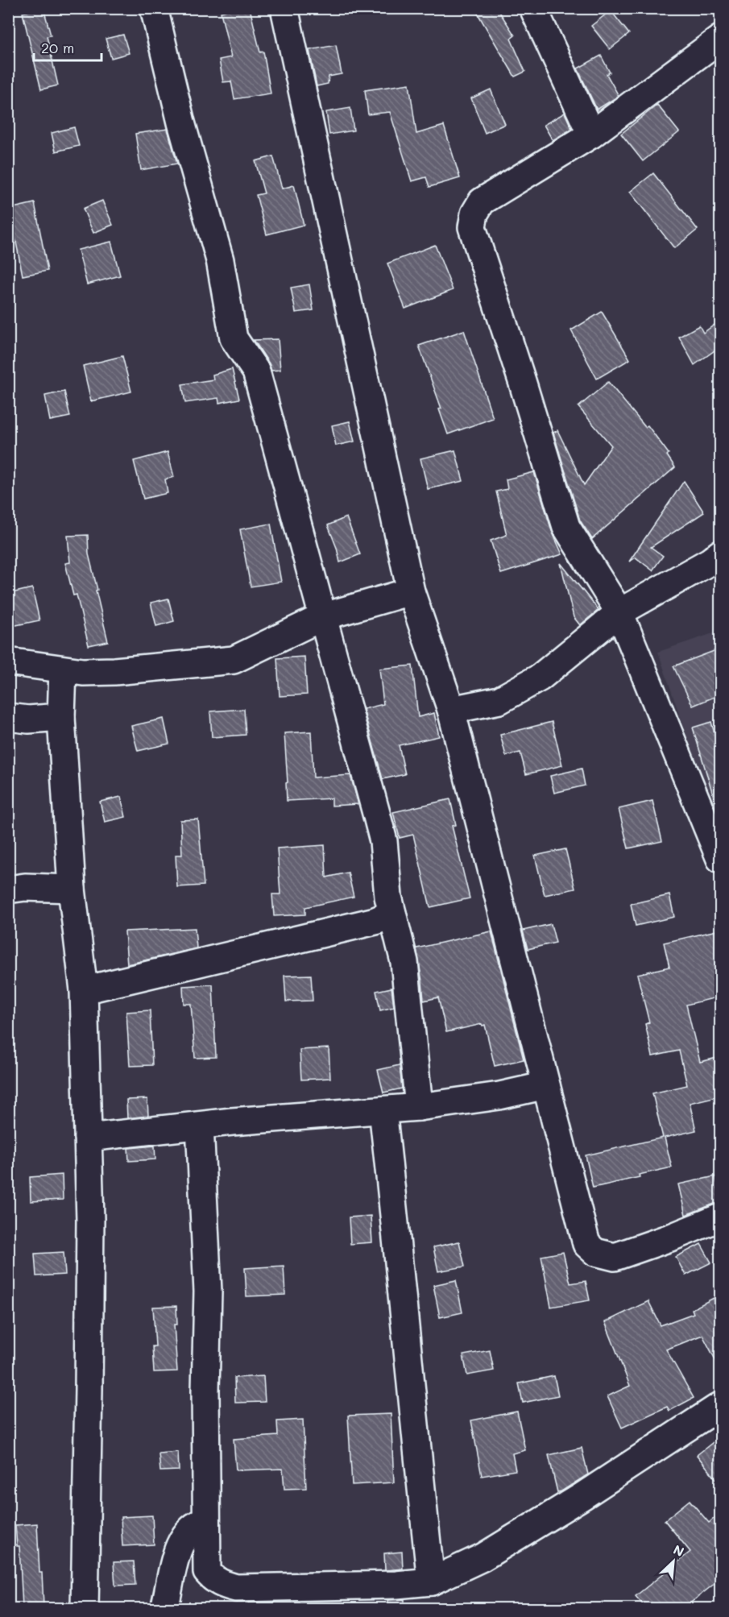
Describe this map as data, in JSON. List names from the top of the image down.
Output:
{
  "scale_bar": "20 m",
  "north": "top right"
}
